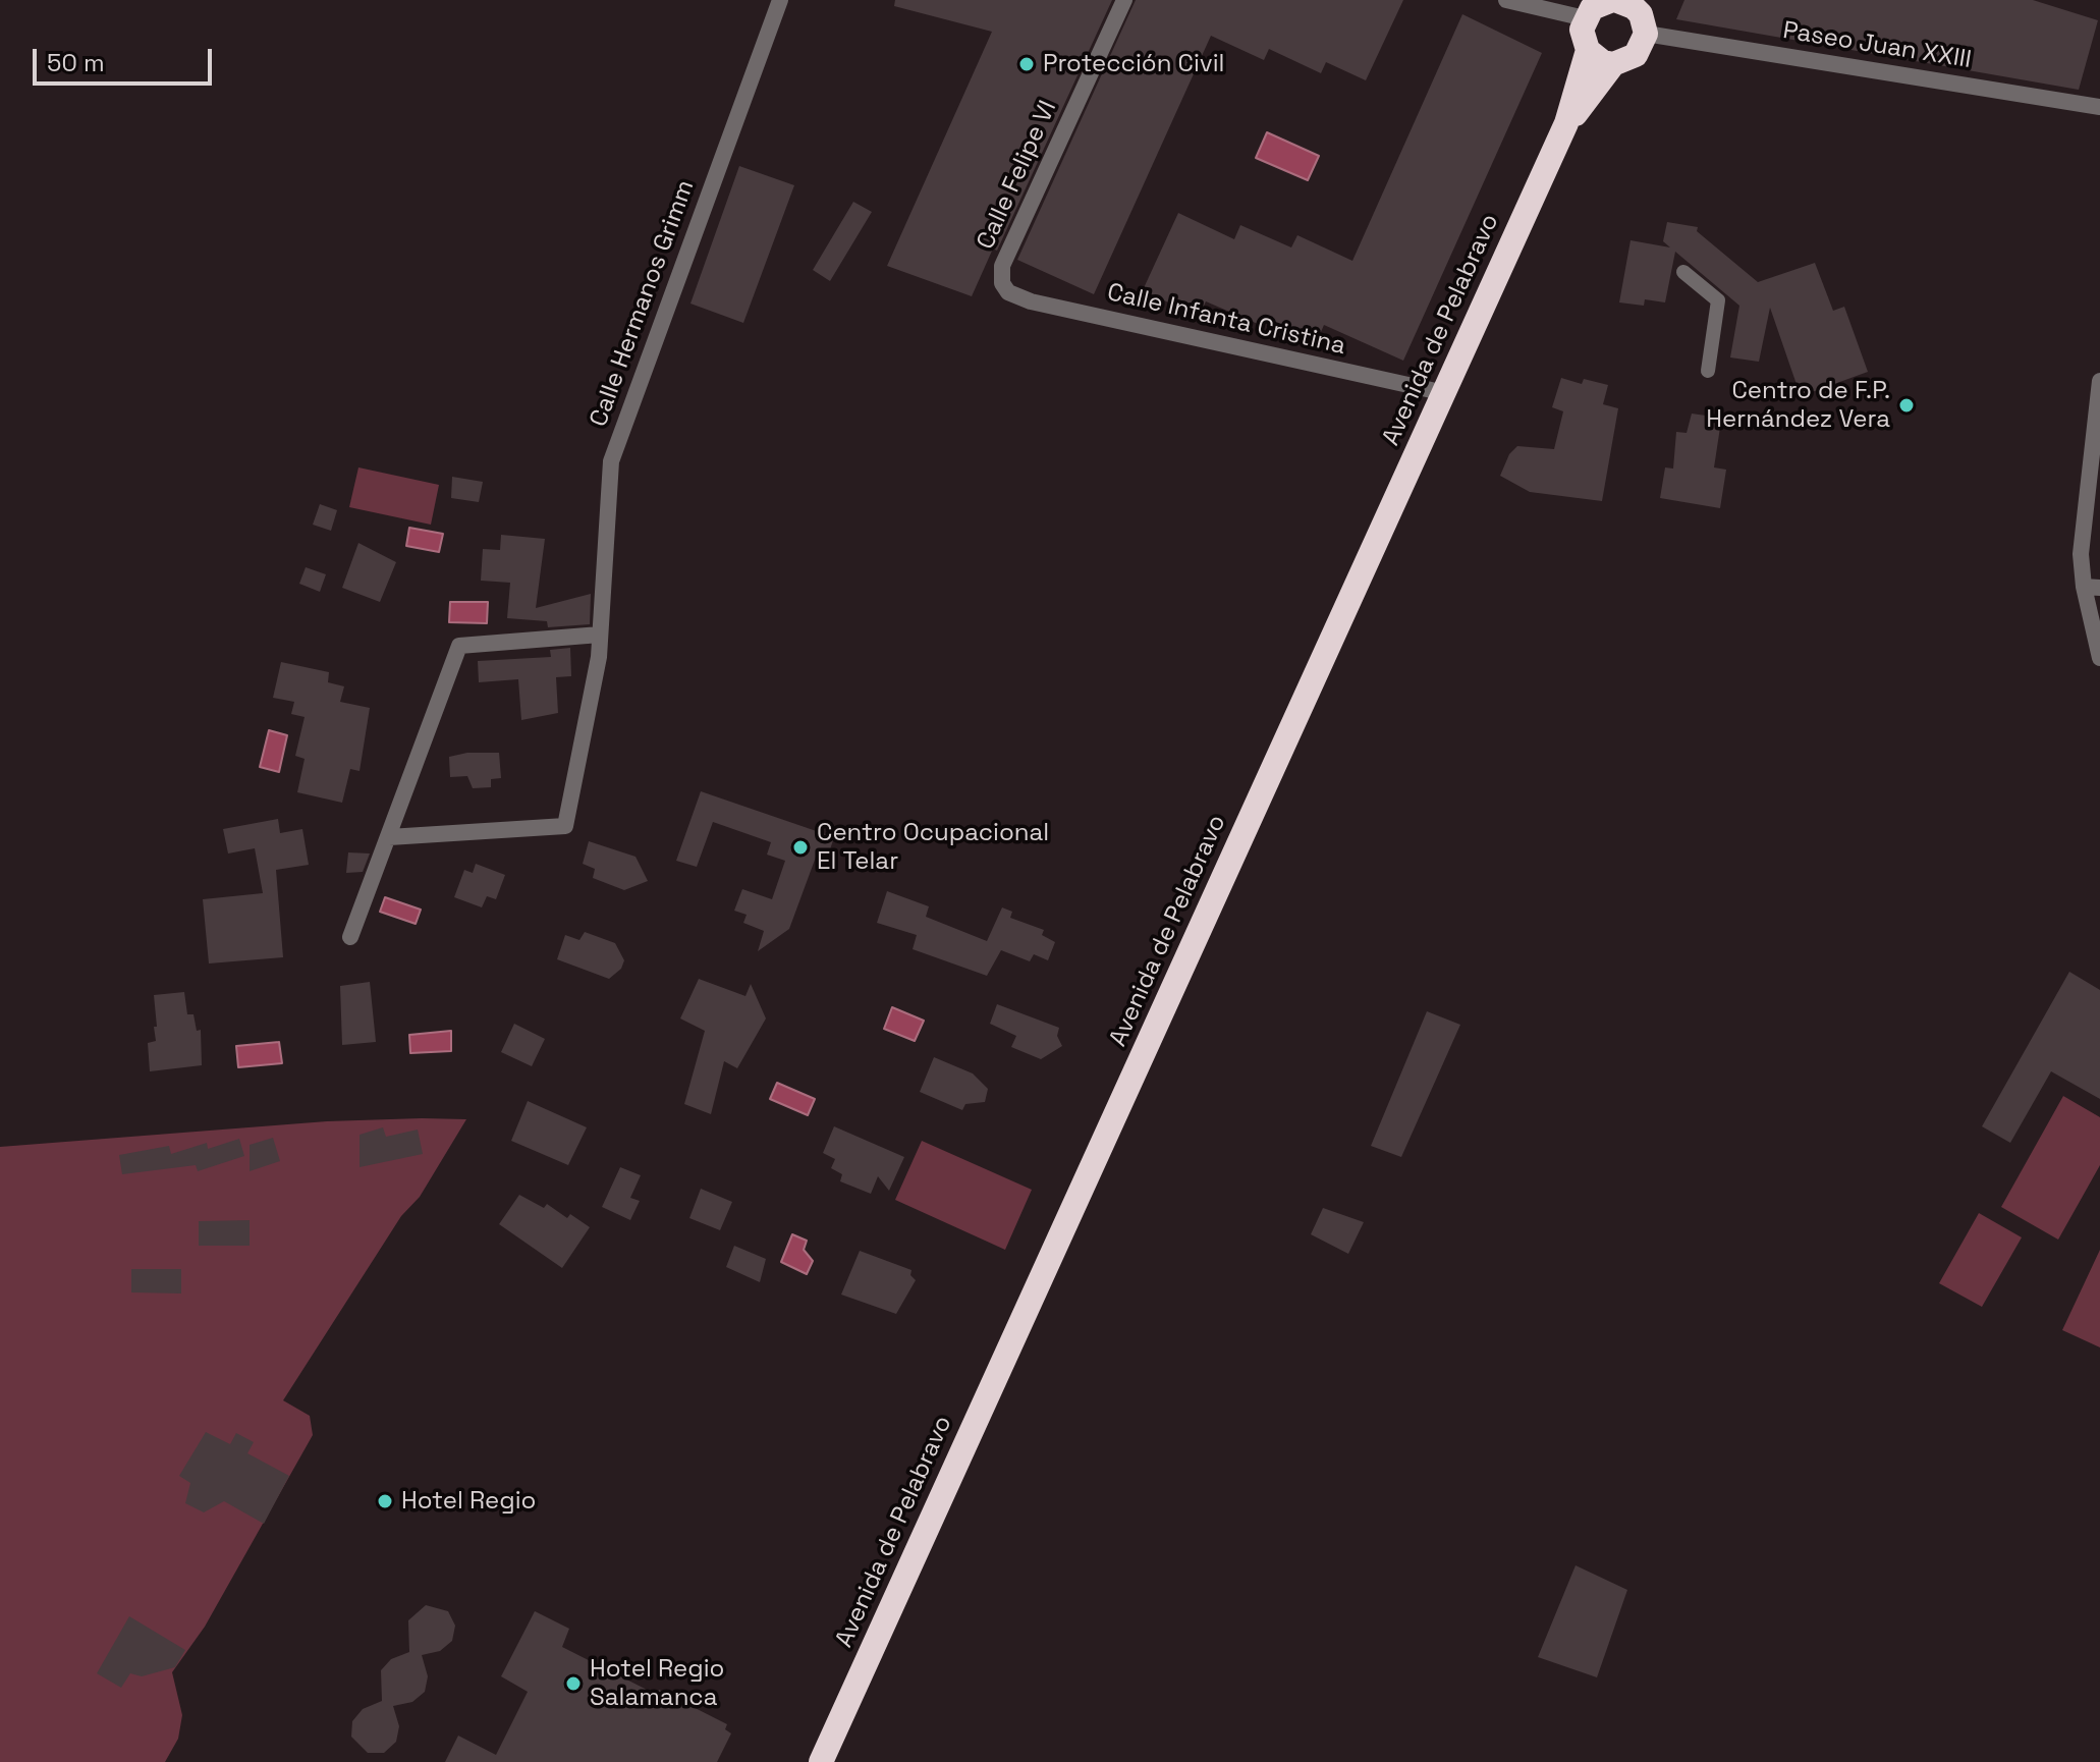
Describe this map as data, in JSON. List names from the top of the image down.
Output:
{
  "streets": {
    "highway": ["Avenida de Pelabravo"],
    "street": [
      "Paseo Juan XXIII",
      "Calle Felipe VI",
      "Calle Hermanos Grimm",
      "Calle Infanta Cristina"
    ]
  },
  "crossings": [
    ["Paseo Juan XXIII", "Avenida de Pelabravo"],
    ["Calle Felipe VI", "Calle Infanta Cristina"],
    ["Calle Infanta Cristina", "Avenida de Pelabravo"]
  ],
  "places": [
    "Protección Civil",
    "Centro de F.P. Hernández Vera",
    "Centro Ocupacional El Telar",
    "Hotel Regio",
    "Hotel Regio Salamanca"
  ],
  "scale_bar": "50 m"
}
